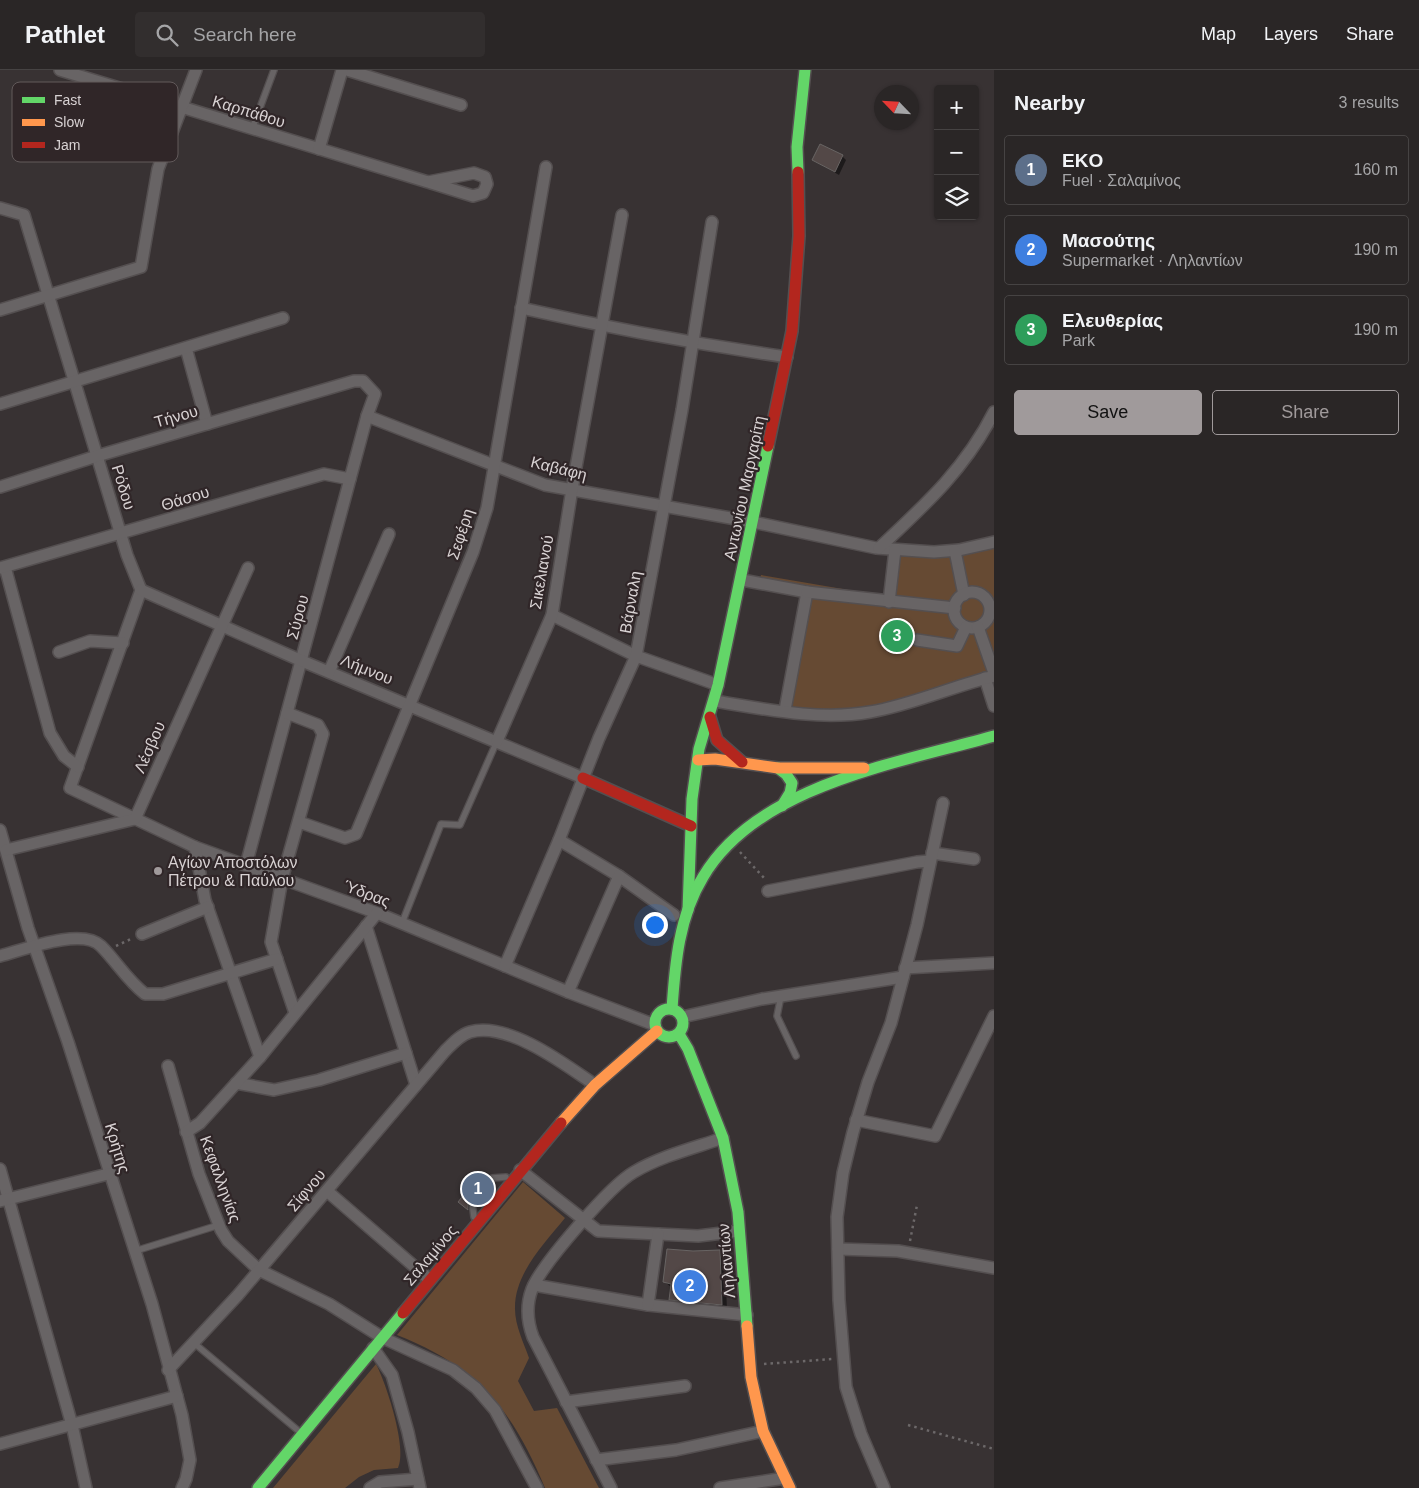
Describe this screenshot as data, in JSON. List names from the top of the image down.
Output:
{
  "streets": {
    "main road": ["Αντωνίου Μαργαρίτη", "Σαλαμίνος", "Ληλαντίων"],
    "street": [
      "Καρπάθου",
      "Τήνου",
      "Καβάφη",
      "Ρόδου",
      "Θάσου",
      "Σεφέρη",
      "Σικελιανού",
      "Βάρναλη",
      "Σύρου",
      "Λήμνου",
      "Λέσβου",
      "Ύδρας",
      "Κρήτης",
      "Κεφαλληνίας",
      "Σίφνου"
    ]
  },
  "crossings": [
    ["Τήνου", "Ρόδου"],
    ["Τήνου", "Σύρου"],
    ["Καβάφη", "Αντωνίου Μαργαρίτη"],
    ["Καβάφη", "Σεφέρη"],
    ["Καβάφη", "Σικελιανού"],
    ["Καβάφη", "Βάρναλη"],
    ["Καβάφη", "Σύρου"],
    ["Ρόδου", "Θάσου"],
    ["Ρόδου", "Λήμνου"],
    ["Θάσου", "Σύρου"],
    ["Σεφέρη", "Λήμνου"],
    ["Σικελιανού", "Λήμνου"],
    ["Σικελιανού", "Ύδρας"],
    ["Βάρναλη", "Λήμνου"],
    ["Βάρναλη", "Ύδρας"],
    ["Σύρου", "Λήμνου"],
    ["Σύρου", "Ύδρας"],
    ["Λήμνου", "Λέσβου"],
    ["Λέσβου", "Ύδρας"],
    ["Ύδρας", "Σαλαμίνος"],
    ["Ύδρας", "Ληλαντίων"],
    ["Κρήτης", "Σίφνου"],
    ["Κεφαλληνίας", "Σίφνου"],
    ["Κεφαλληνίας", "Σαλαμίνος"],
    ["Σίφνου", "Σαλαμίνος"],
    ["Σαλαμίνος", "Ληλαντίων"]
  ],
  "places": ["Αγίων Αποστόλων Πέτρου & Παύλου"],
  "legend": ["Fast", "Slow", "Jam"],
  "north": "top left",
  "page": {
    "header": "Pathlet",
    "search": "Search here",
    "nav": ["Map", "Layers", "Share"],
    "heading": ["Nearby", "3 results"],
    "map_buttons": ["+", "−"],
    "list": [
      {
        "mark": "1",
        "name": "EKO",
        "note": "Fuel · Σαλαμίνος",
        "value": "160 m"
      },
      {
        "mark": "2",
        "name": "Μασούτης",
        "note": "Supermarket · Ληλαντίων",
        "value": "190 m"
      },
      {
        "mark": "3",
        "name": "Ελευθερίας",
        "note": "Park",
        "value": "190 m"
      }
    ],
    "buttons": ["Save", "Share"],
    "pins": ["3", "1", "2"]
  }
}
